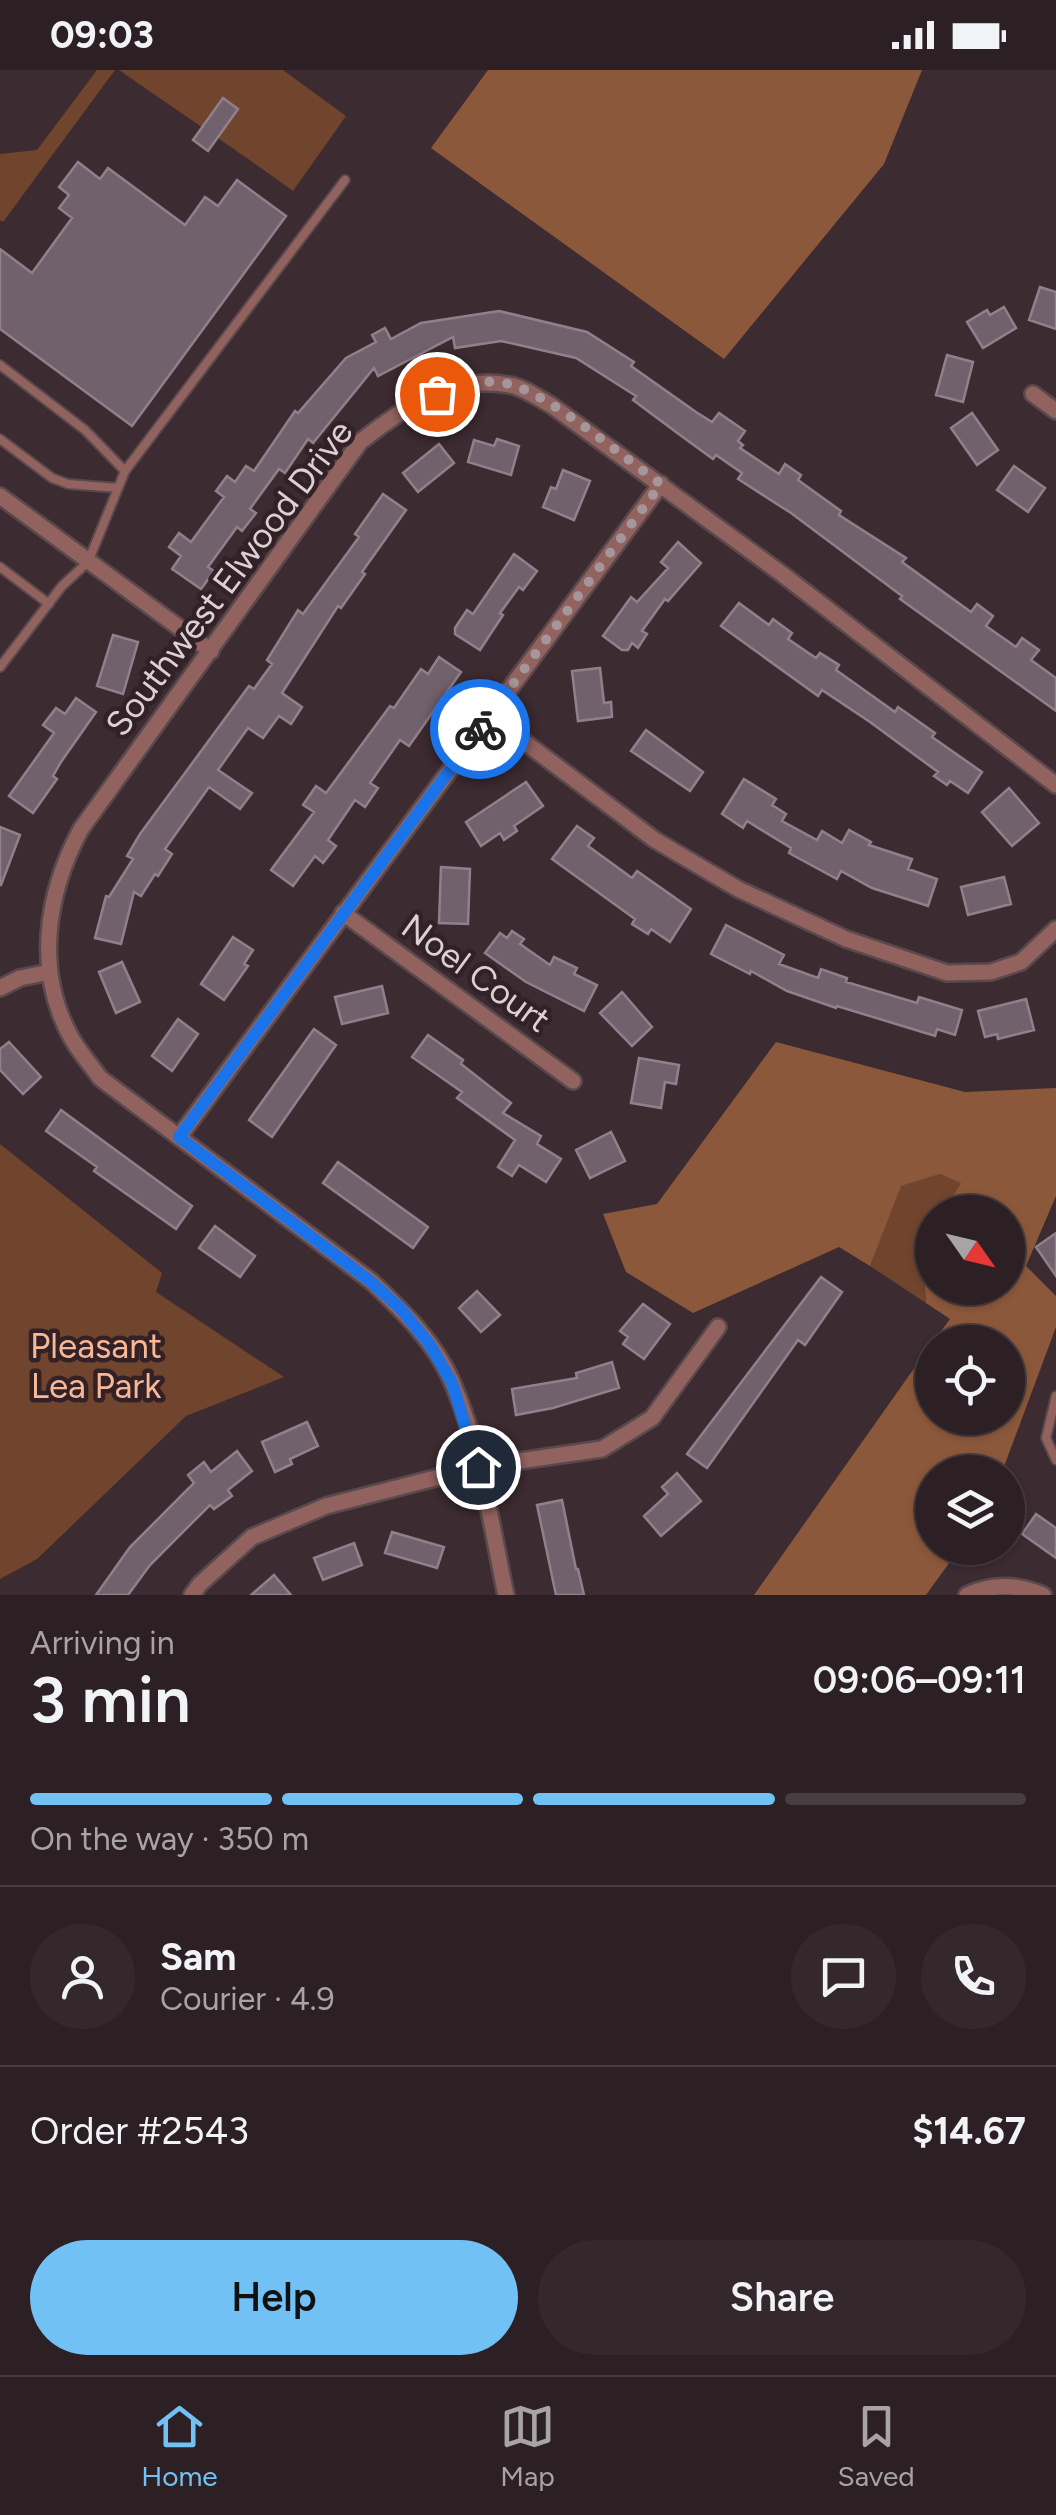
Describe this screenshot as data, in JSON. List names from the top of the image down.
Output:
{
  "streets": {
    "street": ["Southwest Elwood Drive", "Noel Court"]
  },
  "parks": ["Pleasant Lea Park"],
  "north": "bottom right",
  "page": {
    "status": "09:03",
    "heading": ["3 min", "Arriving in", "09:06–09:11"],
    "panel": [
      "Sam",
      "Courier · 4.9",
      "Order #2543",
      "$14.67"
    ],
    "bar": "On the way · 350 m",
    "buttons": ["Help", "Share"],
    "tabs": ["Home", "Map", "Saved"]
  }
}
